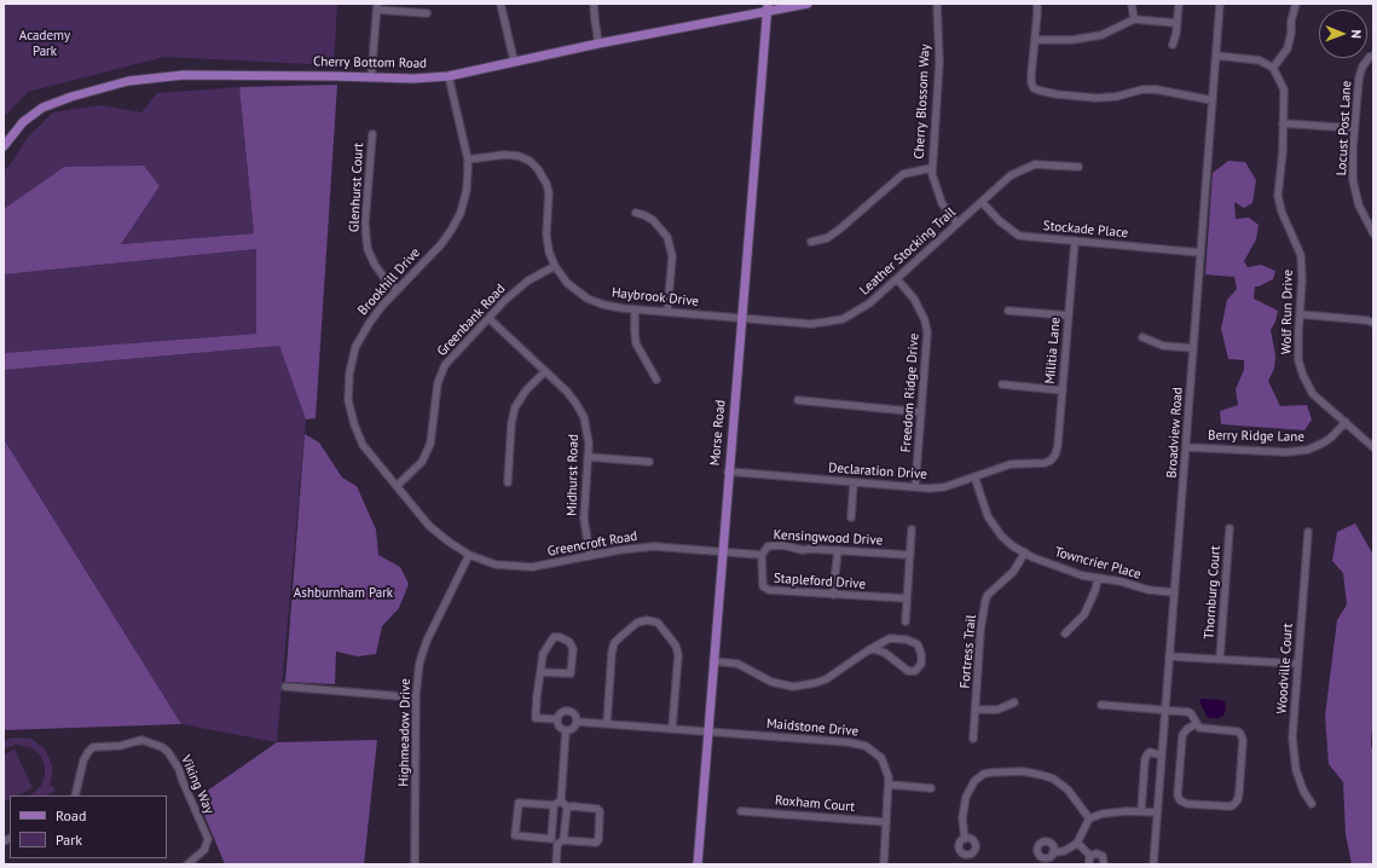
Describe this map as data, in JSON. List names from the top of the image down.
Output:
{
  "streets": {
    "main road": ["Cherry Bottom Road", "Morse Road"],
    "street": [
      "Cherry Blossom Way",
      "Locust Post Lane",
      "Glenhurst Court",
      "Stockade Place",
      "Leather Stocking Trail",
      "Brookhill Drive",
      "Haybrook Drive",
      "Wolf Run Drive",
      "Greenbank Road",
      "Militia Lane",
      "Freedom Ridge Drive",
      "Broadview Road",
      "Berry Ridge Lane",
      "Declaration Drive",
      "Midhurst Road",
      "Kensingwood Drive",
      "Greencroft Road",
      "Towncrier Place",
      "Stapleford Drive",
      "Thornburg Court",
      "Fortress Trail",
      "Woodville Court",
      "Maidstone Drive",
      "Highmeadow Drive",
      "Viking Way",
      "Roxham Court"
    ]
  },
  "crossings": [
    ["Cherry Bottom Road", "Brookhill Drive"],
    ["Cherry Bottom Road", "Morse Road"],
    ["Cherry Blossom Way", "Leather Stocking Trail"],
    ["Glenhurst Court", "Brookhill Drive"],
    ["Stockade Place", "Leather Stocking Trail"],
    ["Stockade Place", "Militia Lane"],
    ["Stockade Place", "Broadview Road"],
    ["Leather Stocking Trail", "Haybrook Drive"],
    ["Leather Stocking Trail", "Freedom Ridge Drive"],
    ["Leather Stocking Trail", "Morse Road"],
    ["Brookhill Drive", "Haybrook Drive"],
    ["Brookhill Drive", "Greenbank Road"],
    ["Brookhill Drive", "Greencroft Road"],
    ["Brookhill Drive", "Highmeadow Drive"],
    ["Haybrook Drive", "Greenbank Road"],
    ["Haybrook Drive", "Morse Road"],
    ["Wolf Run Drive", "Berry Ridge Lane"],
    ["Greenbank Road", "Midhurst Road"],
    ["Militia Lane", "Declaration Drive"],
    ["Freedom Ridge Drive", "Declaration Drive"],
    ["Morse Road", "Declaration Drive"],
    ["Morse Road", "Kensingwood Drive"],
    ["Morse Road", "Greencroft Road"],
    ["Morse Road", "Maidstone Drive"],
    ["Broadview Road", "Berry Ridge Lane"],
    ["Broadview Road", "Towncrier Place"],
    ["Declaration Drive", "Towncrier Place"],
    ["Midhurst Road", "Greencroft Road"],
    ["Kensingwood Drive", "Greencroft Road"],
    ["Kensingwood Drive", "Stapleford Drive"],
    ["Greencroft Road", "Highmeadow Drive"],
    ["Towncrier Place", "Fortress Trail"],
    ["Maidstone Drive", "Roxham Court"]
  ],
  "parks": ["Academy Park", "Ashburnham Park"],
  "legend": ["Road", "Park"],
  "north": "right"
}
